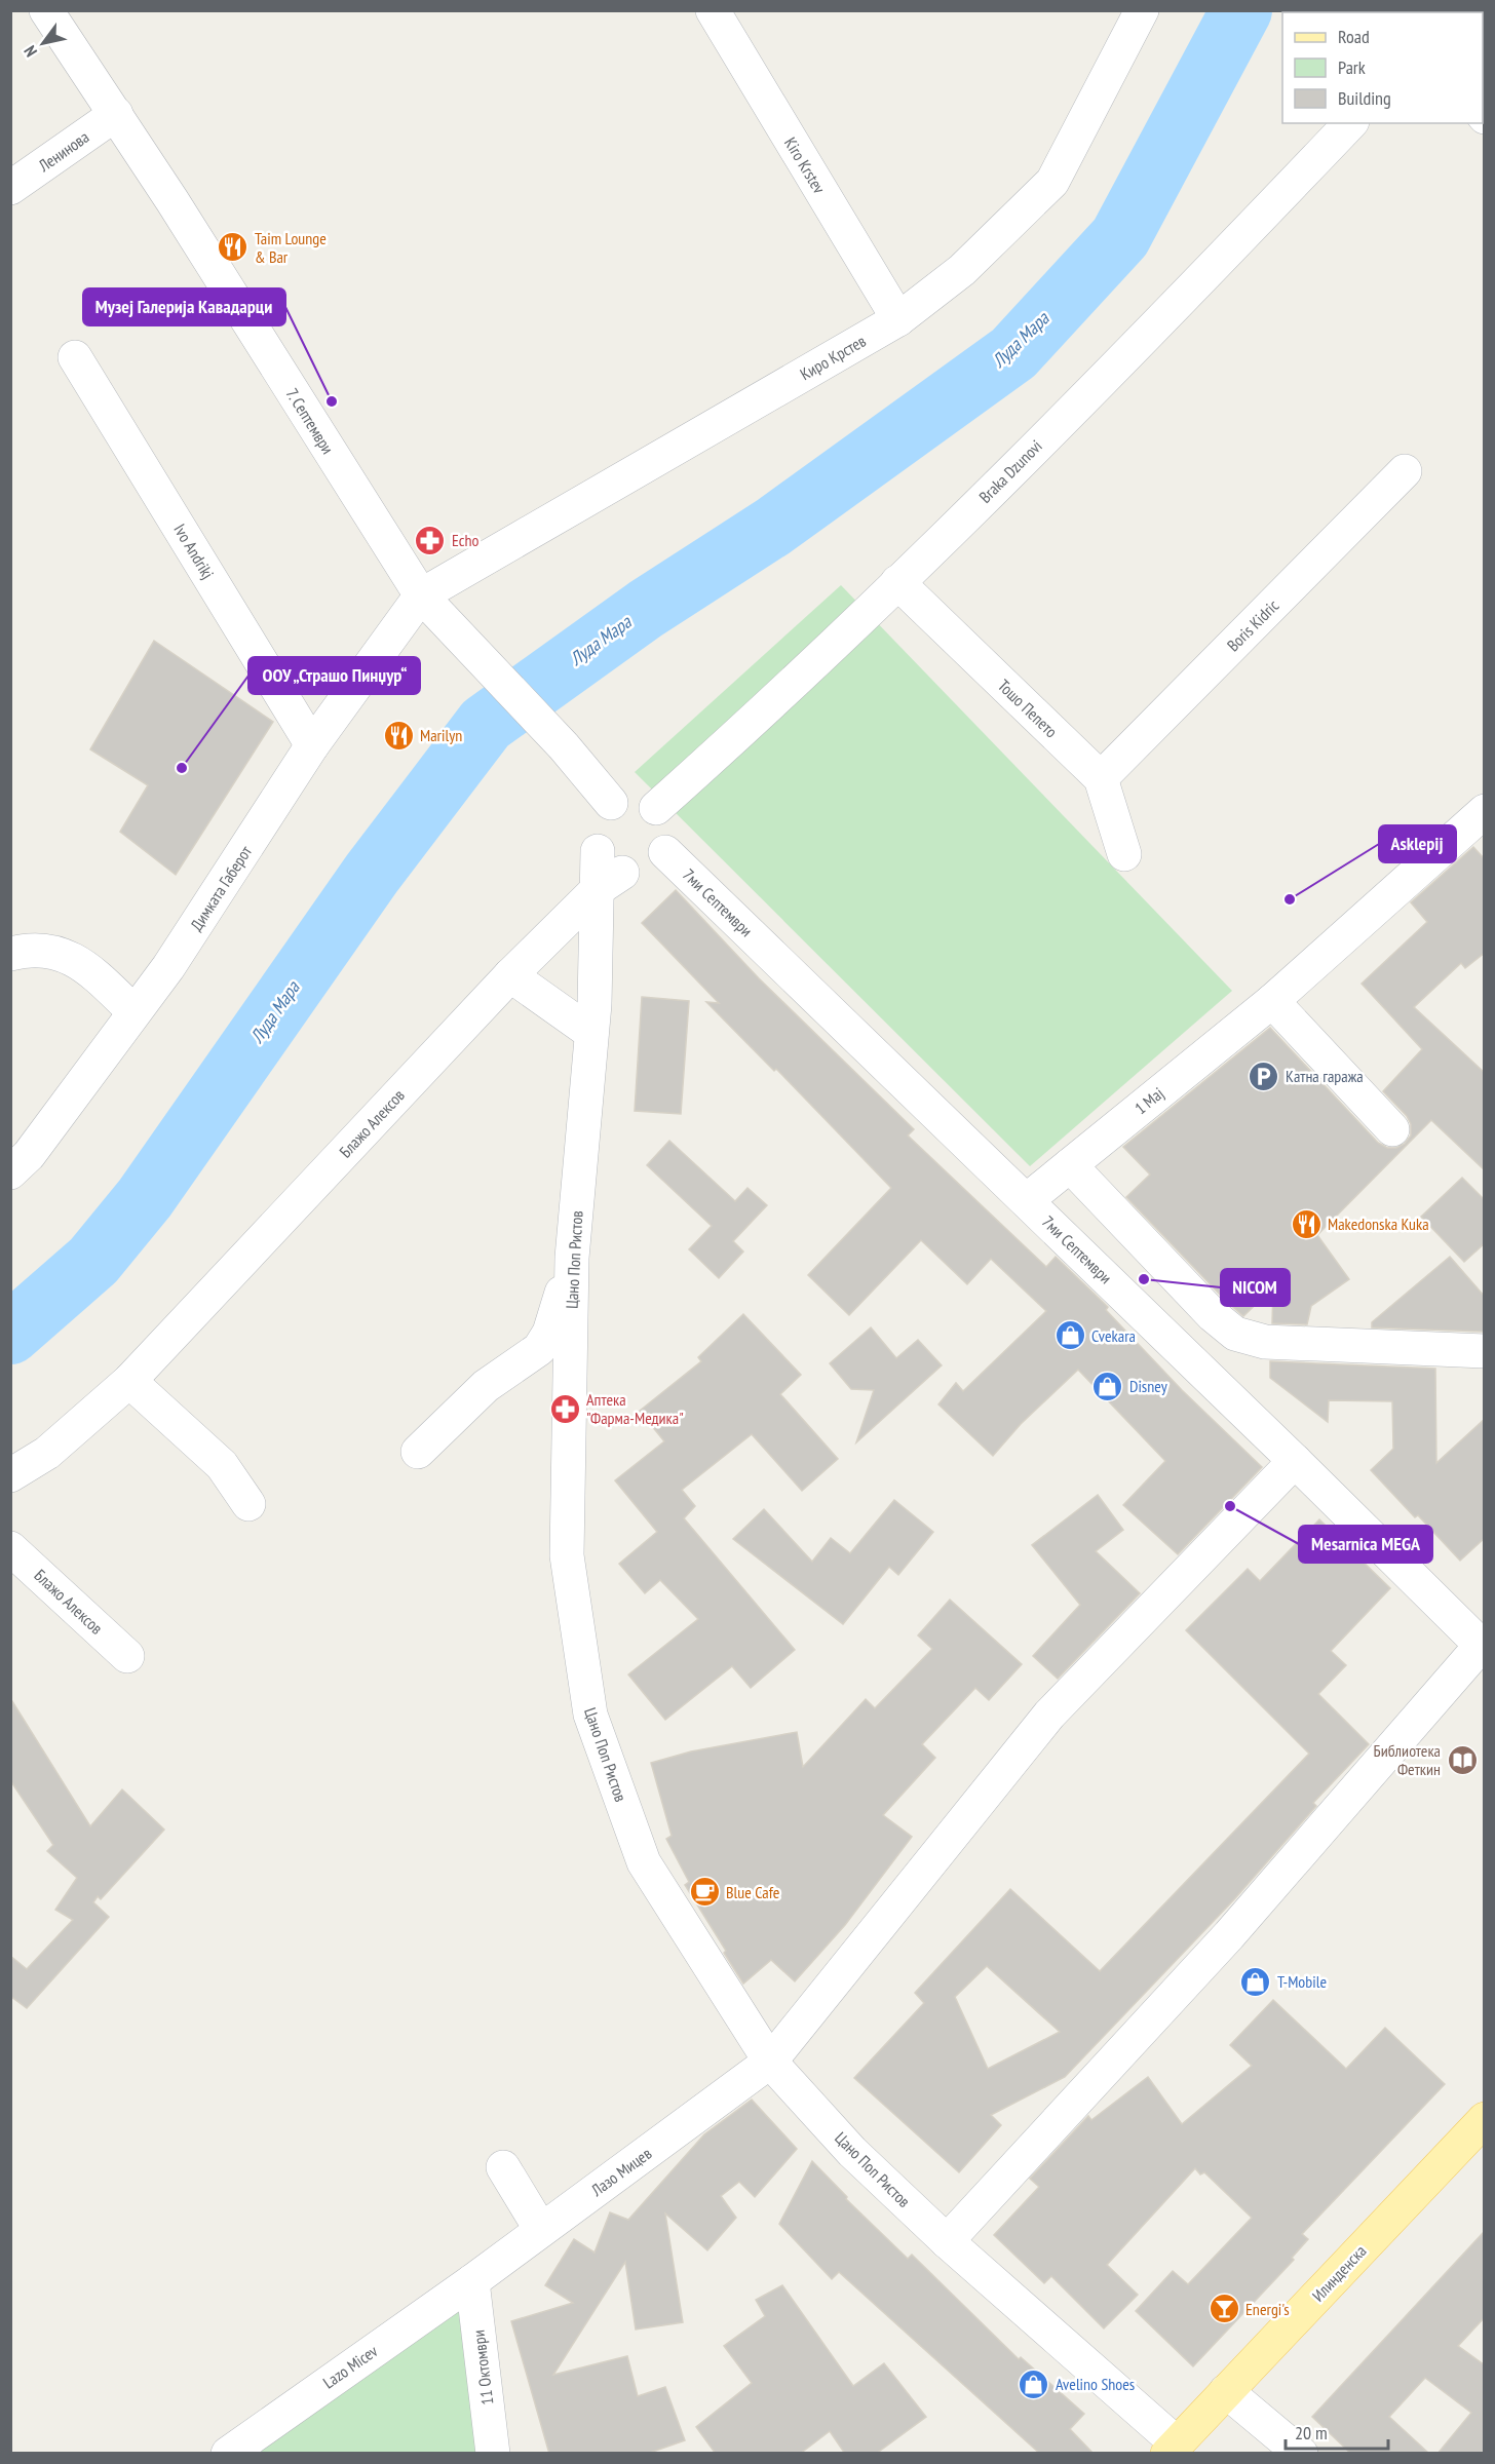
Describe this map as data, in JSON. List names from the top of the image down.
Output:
{
  "streets": {
    "main road": ["Илинденска"],
    "street": [
      "Ленинова",
      "Kiro Krstev",
      "Киро Крстев",
      "7. Септември",
      "Braka Dzunovi",
      "Ivo Andrikj",
      "Boris Kidric",
      "Тошо Пепето",
      "Димката Габерот",
      "7ми Септември",
      "1 Maj",
      "Блажо Алексов",
      "Цано Поп Ристов",
      "Лазо Мицев",
      "Lazo Micev",
      "11 Октомври"
    ]
  },
  "crossings": [
    ["Ленинова", "7. Септември"],
    ["Kiro Krstev", "Киро Крстев"],
    ["Киро Крстев", "7. Септември"],
    ["Киро Крстев", "Димката Габерот"],
    ["7. Септември", "Braka Dzunovi"],
    ["7. Септември", "Димката Габерот"],
    ["7. Септември", "7ми Септември"],
    ["7. Септември", "Блажо Алексов"],
    ["7. Септември", "Цано Поп Ристов"],
    ["Braka Dzunovi", "Тошо Пепето"],
    ["Braka Dzunovi", "7ми Септември"],
    ["Braka Dzunovi", "Блажо Алексов"],
    ["Braka Dzunovi", "Цано Поп Ристов"],
    ["Ivo Andrikj", "Димката Габерот"],
    ["Boris Kidric", "Тошо Пепето"],
    ["7ми Септември", "1 Maj"],
    ["7ми Септември", "Блажо Алексов"],
    ["7ми Септември", "Цано Поп Ристов"],
    ["7ми Септември", "Лазо Мицев"],
    ["Блажо Алексов", "Цано Поп Ристов"],
    ["Цано Поп Ристов", "Лазо Мицев"],
    ["Цано Поп Ристов", "Илинденска"],
    ["Лазо Мицев", "Lazo Micev"],
    ["Лазо Мицев", "11 Октомври"],
    ["Lazo Micev", "11 Октомври"]
  ],
  "water": ["Луда Мара"],
  "places": {
    "restaurant": ["Taim Lounge & Bar", "Marilyn", "Makedonska Kuka"],
    "other": [
      "Музеј Галерија Кавадарци",
      "ООУ „Страшо Пинџур“",
      "Asklepij",
      "NICOM",
      "Mesarnica MEGA"
    ],
    "pharmacy": ["Echo", "Аптека \"Фарма-Медика\""],
    "parking": ["Катна гаража"],
    "shop": [
      "Cvekara",
      "Disney",
      "T-Mobile",
      "Avelino Shoes"
    ],
    "library": ["Библиотека Феткин"],
    "cafe": ["Blue Cafe"],
    "bar": ["Energi's"]
  },
  "legend": ["Road", "Park", "Building"],
  "scale_bar": "20 m",
  "north": "bottom left"
}
